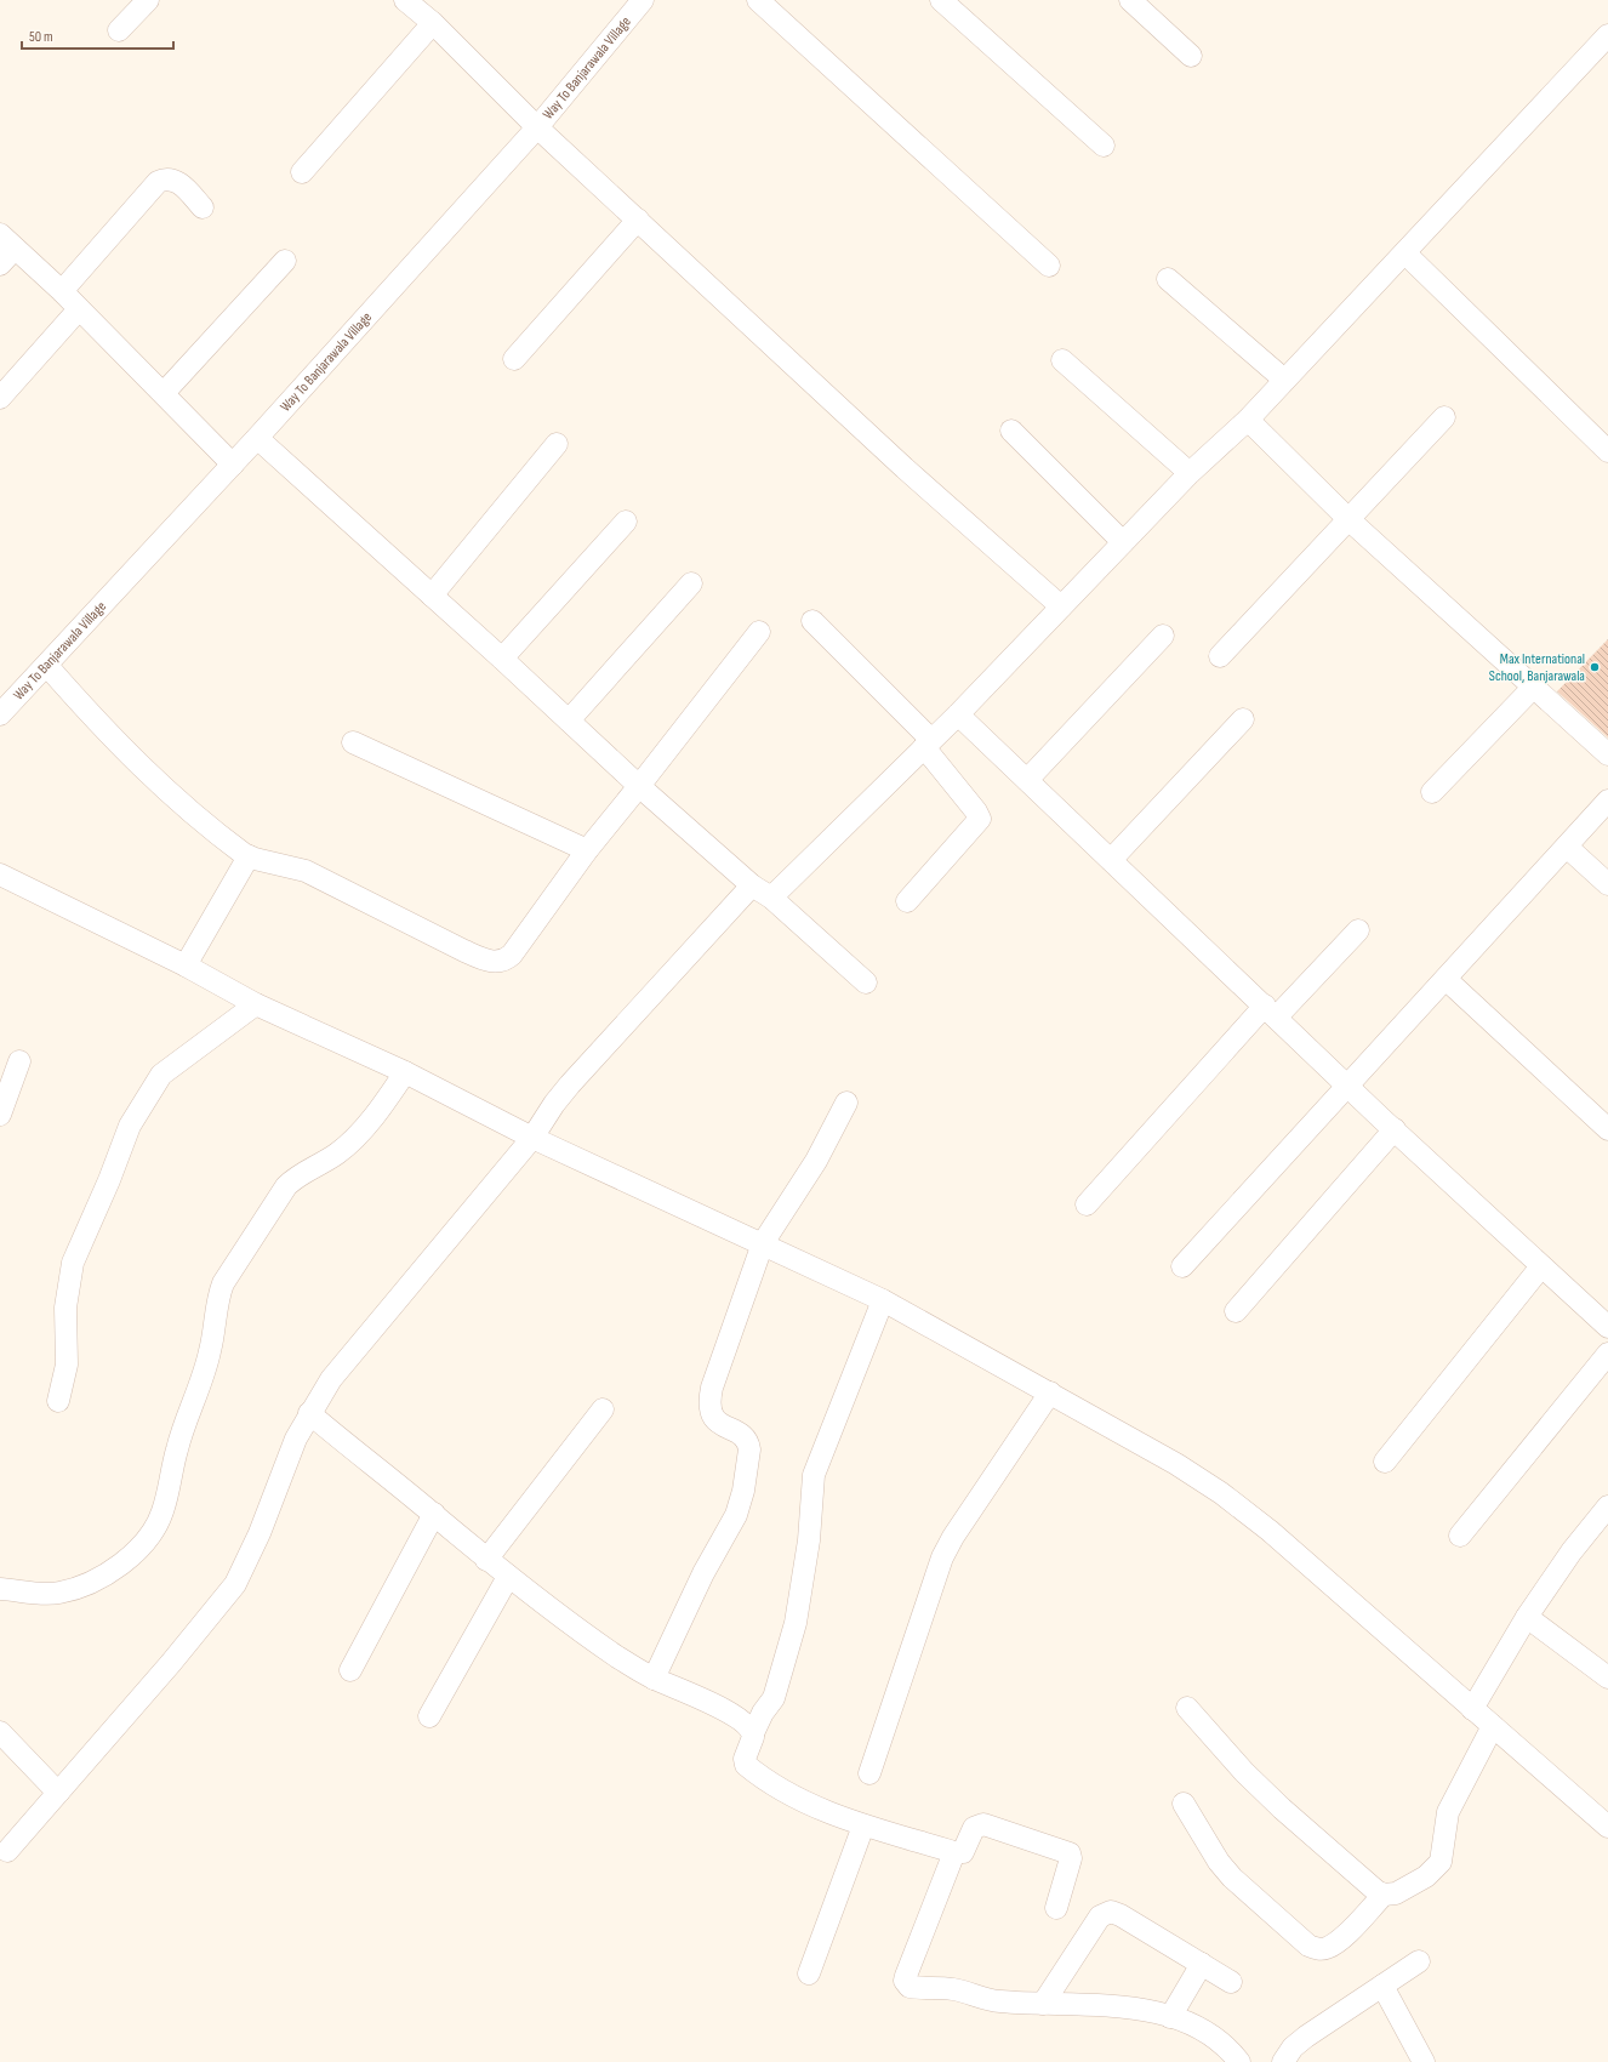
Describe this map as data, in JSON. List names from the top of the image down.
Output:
{
  "streets": {
    "street": ["Way To Banjarawala Village"]
  },
  "places": ["Max International School, Banjarawala"],
  "scale_bar": "50 m"
}
